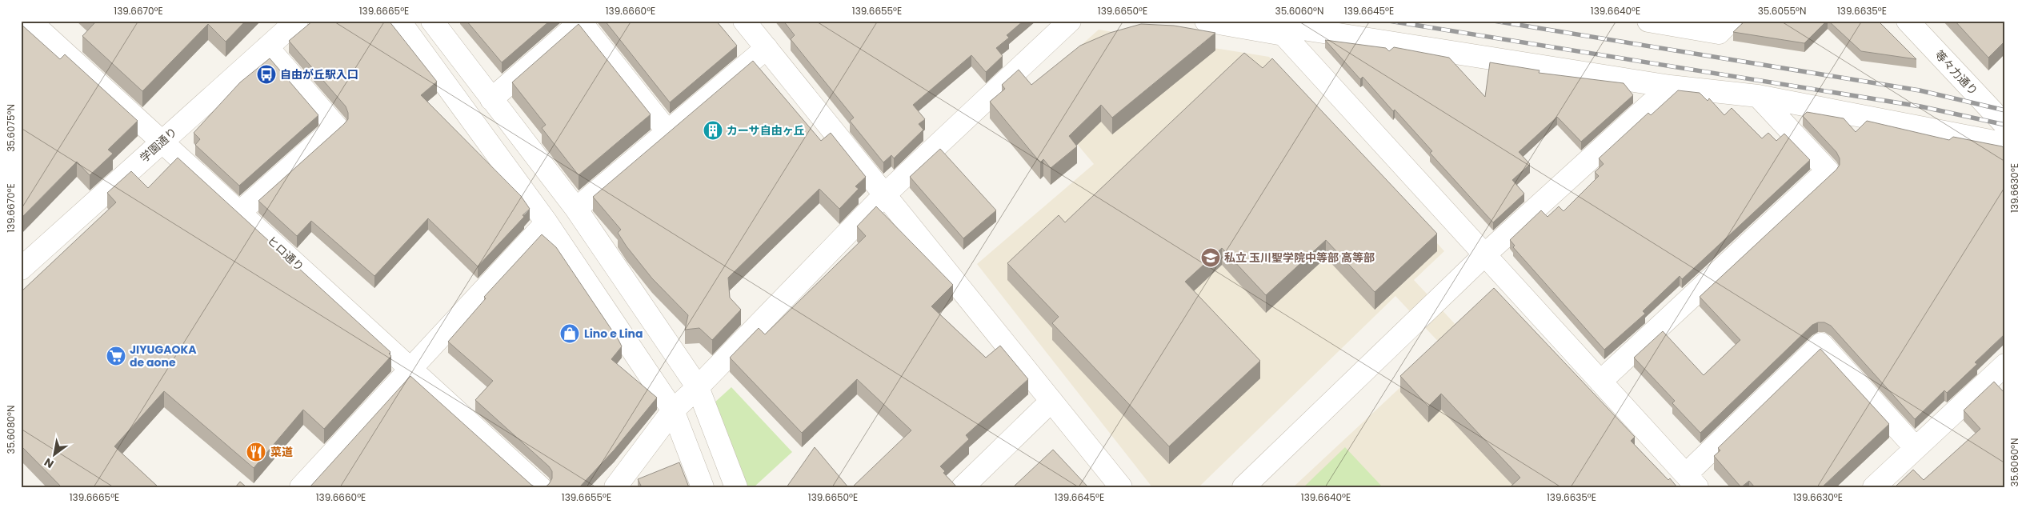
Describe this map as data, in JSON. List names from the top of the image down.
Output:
{
  "streets": {
    "street": ["等々力通り", "学園通り", "ヒロ通り"]
  },
  "crossings": [
    ["学園通り", "ヒロ通り"]
  ],
  "places": {
    "bus stop": ["自由が丘駅入口"],
    "building": ["カーサ自由ヶ丘"],
    "school or university": ["私立 玉川聖学院中等部 高等部"],
    "shop": ["Lino e Lina"],
    "supermarket": ["JIYUGAOKA de aone"],
    "restaurant": ["菜道"]
  },
  "north": "bottom left",
  "coordinates": [
    "139.6670°E",
    "139.6665°E",
    "139.6660°E",
    "139.6655°E",
    "139.6650°E",
    "35.6060°N",
    "139.6645°E",
    "139.6640°E",
    "35.6055°N",
    "139.6635°E",
    "35.6075°N",
    "139.6630°E",
    "35.6080°N"
  ]
}
